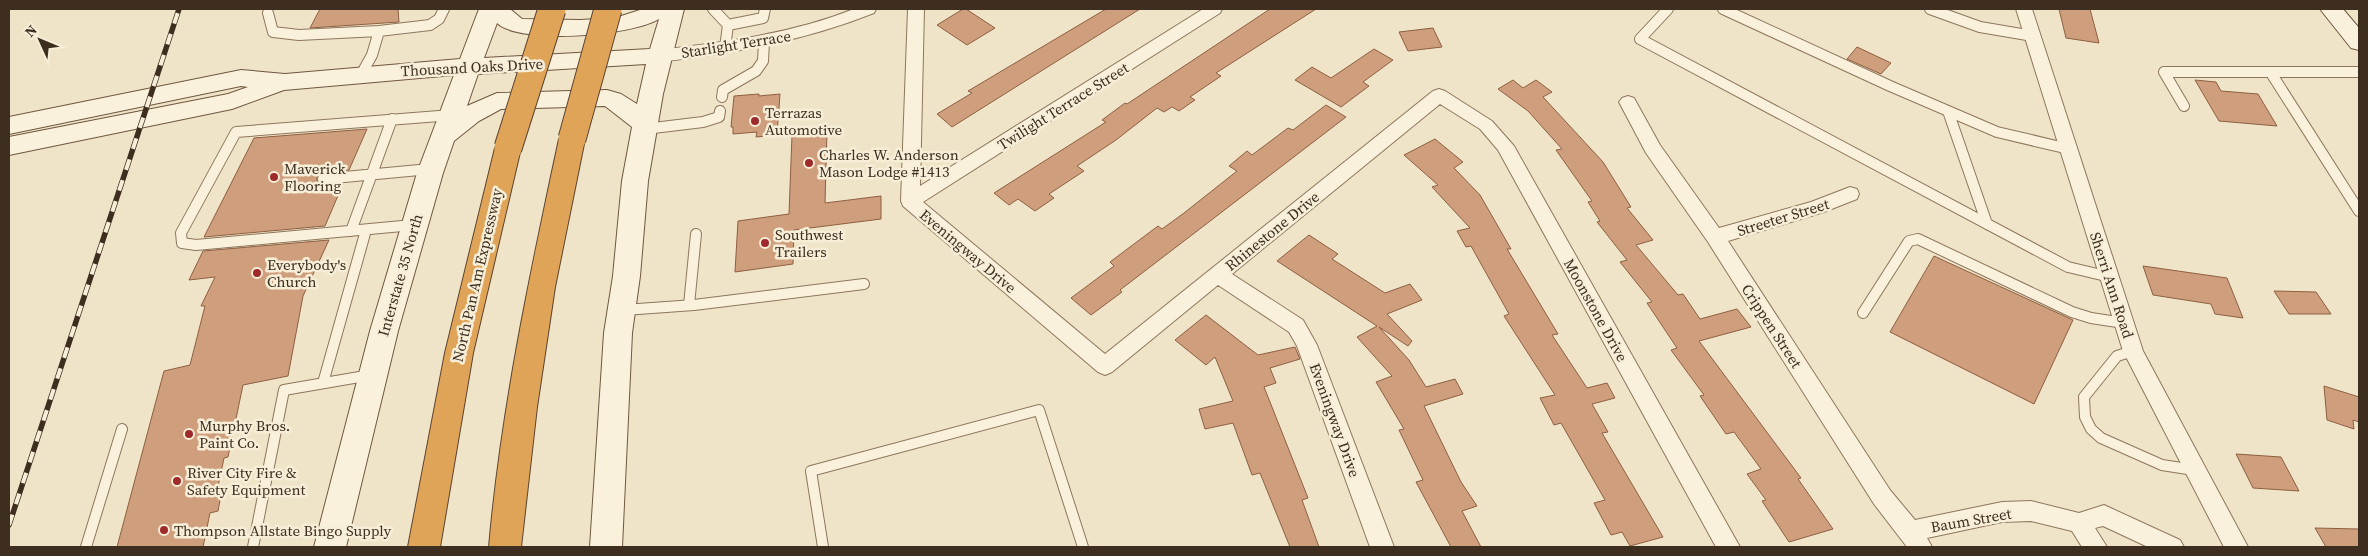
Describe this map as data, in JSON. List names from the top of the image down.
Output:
{
  "streets": {
    "highway": ["North Pan Am Expressway"],
    "main road": ["Thousand Oaks Drive", "Interstate 35 North"],
    "street": [
      "Starlight Terrace",
      "Twilight Terrace Street",
      "Streeter Street",
      "Rhinestone Drive",
      "Eveningway Drive",
      "Sherri Ann Road",
      "Moonstone Drive",
      "Crippen Street",
      "Baum Street"
    ]
  },
  "crossings": [
    ["Starlight Terrace", "Thousand Oaks Drive"],
    ["Thousand Oaks Drive", "Interstate 35 North"],
    ["Twilight Terrace Street", "Eveningway Drive"],
    ["Streeter Street", "Crippen Street"],
    ["Rhinestone Drive", "Eveningway Drive"],
    ["Rhinestone Drive", "Moonstone Drive"],
    ["Crippen Street", "Baum Street"]
  ],
  "places": [
    "Terrazas Automotive",
    "Charles W. Anderson Mason Lodge #1413",
    "Maverick Flooring",
    "Southwest Trailers",
    "Everybody's Church",
    "Murphy Bros. Paint Co.",
    "River City Fire & Safety Equipment",
    "Thompson Allstate Bingo Supply"
  ],
  "north": "top left"
}
